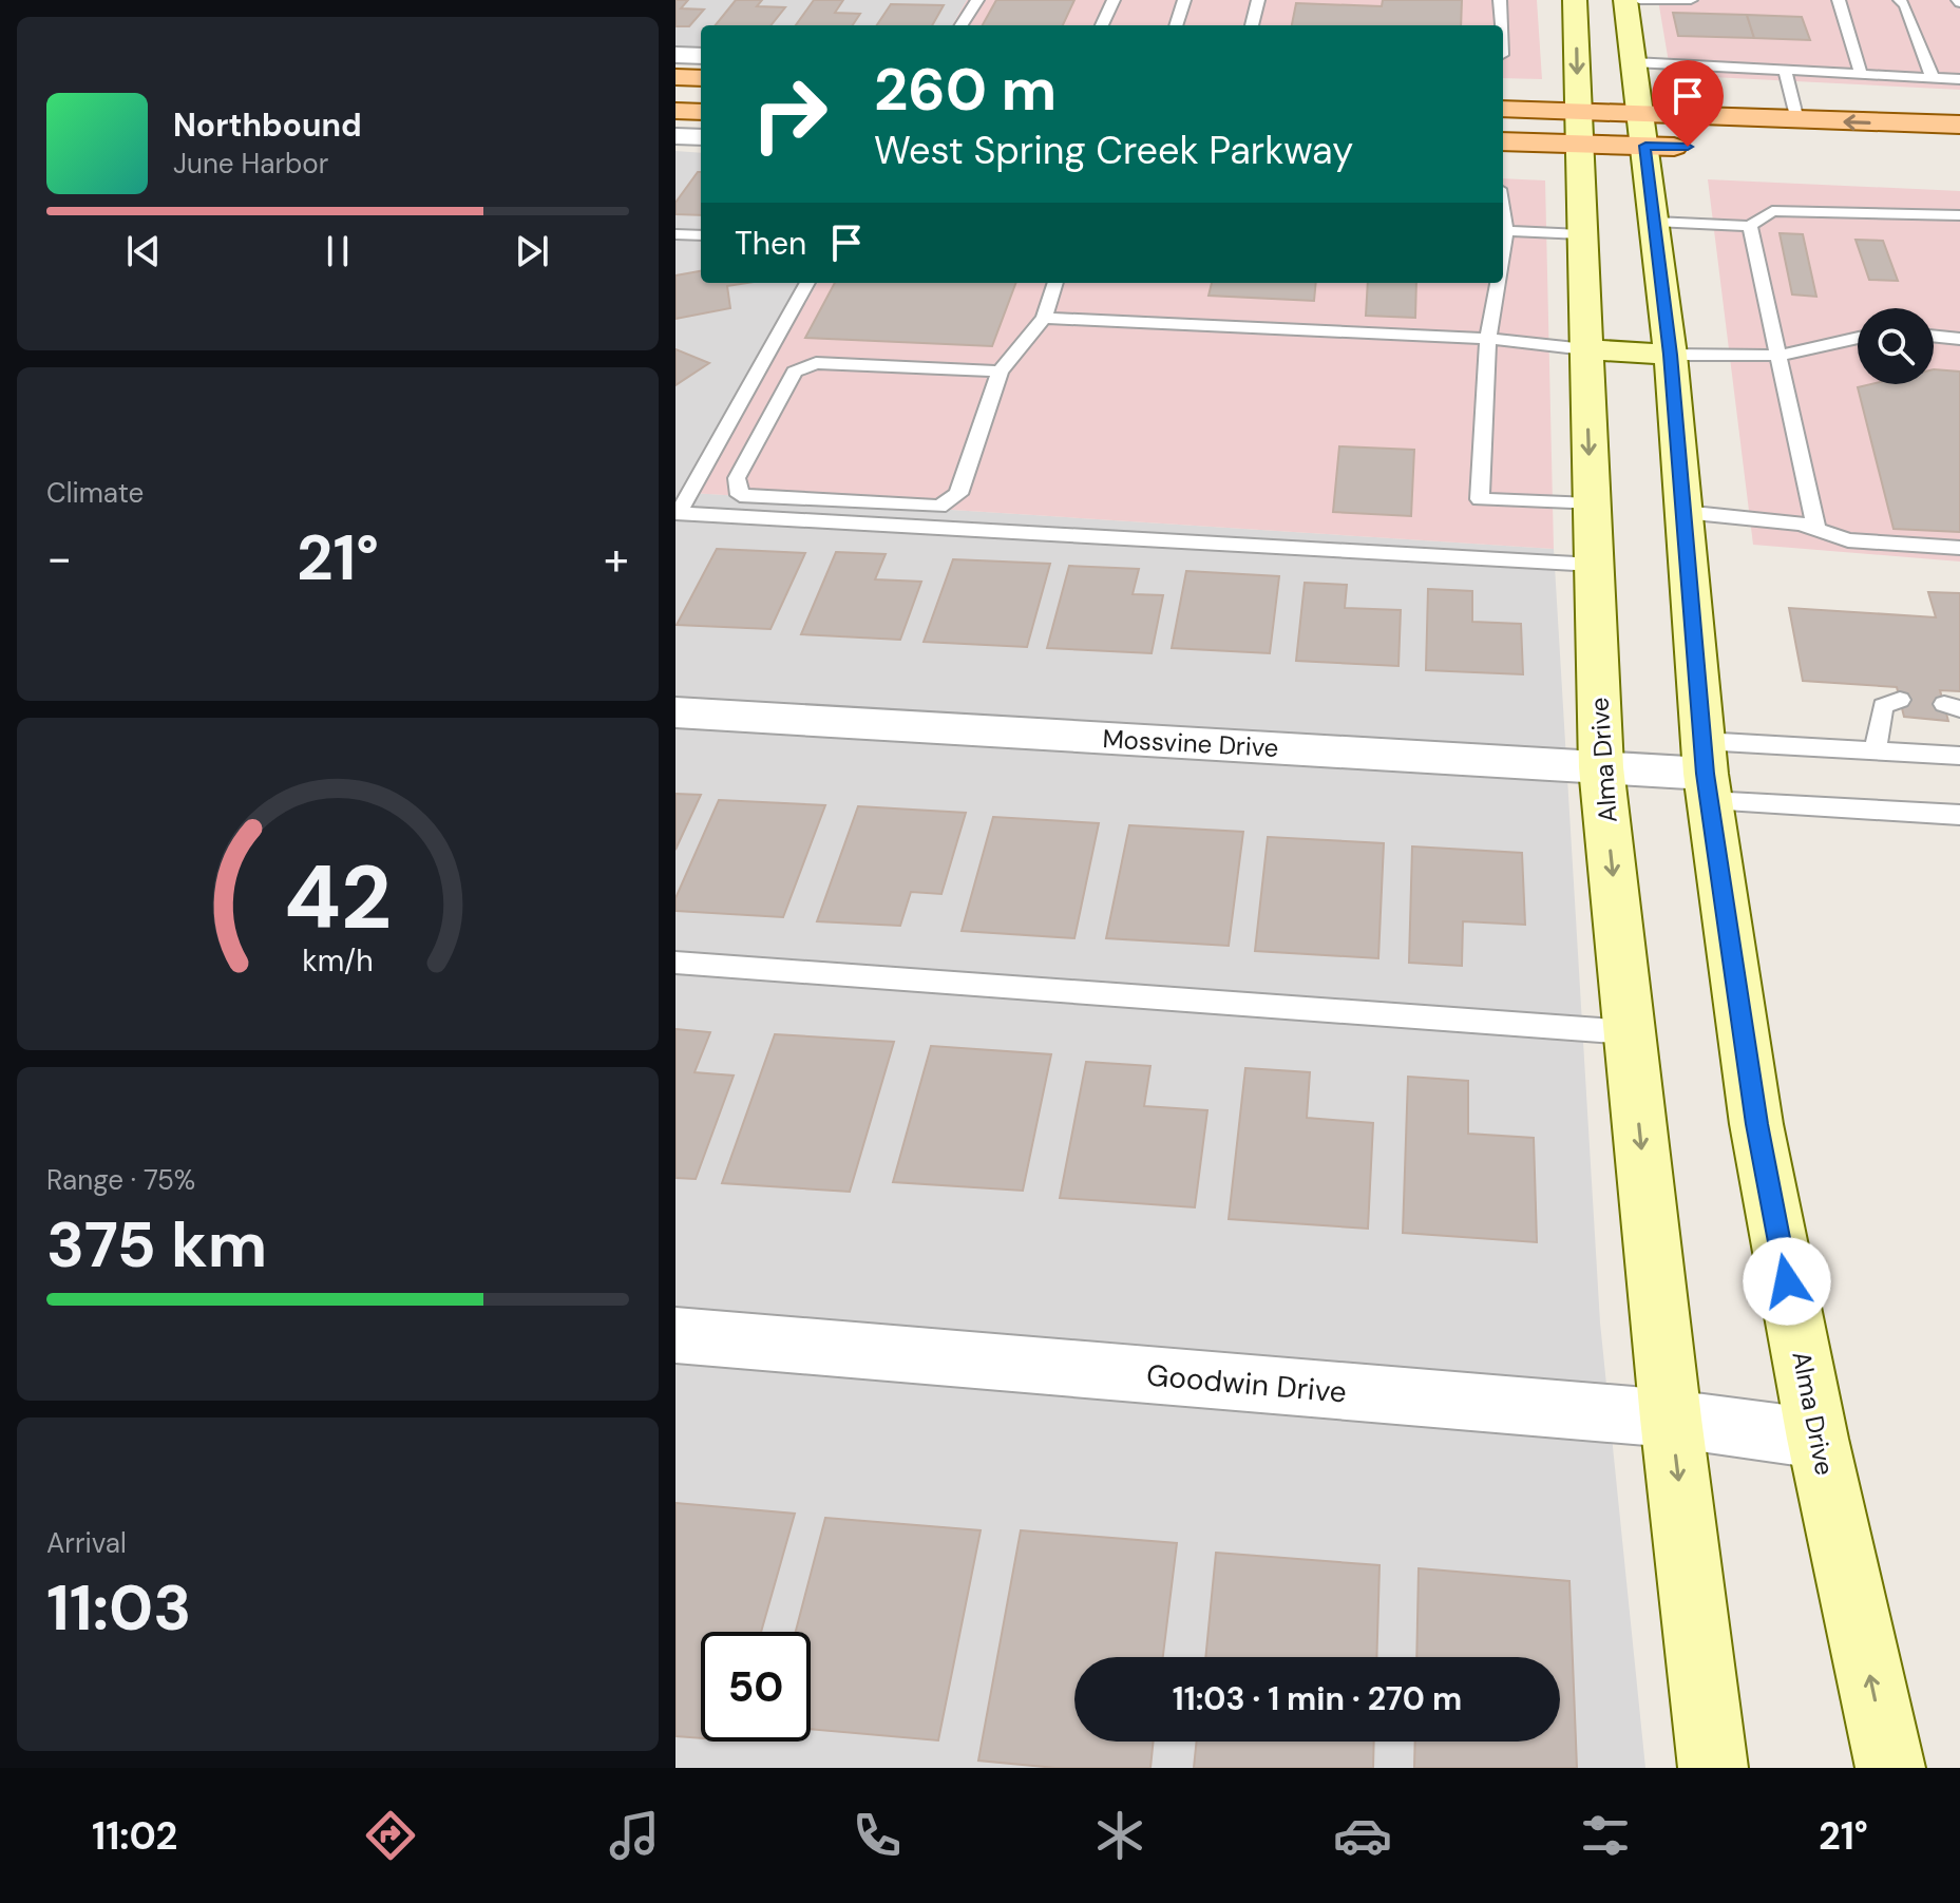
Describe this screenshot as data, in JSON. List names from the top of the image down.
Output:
{
  "streets": {
    "main road": ["Alma Drive"],
    "street": ["Mossvine Drive", "Goodwin Drive"]
  },
  "crossings": [
    ["Mossvine Drive", "Alma Drive"],
    ["Alma Drive", "Goodwin Drive"]
  ],
  "page": {
    "turn": ["260 m", "West Spring Creek Parkway"],
    "song": ["Northbound", "June Harbor"],
    "then": "Then",
    "tile": [
      "Climate",
      ["Range · 75%", "375 km"],
      ["Arrival", "11:03"]
    ],
    "heat": ["−", "21°", "+"],
    "limit": "50",
    "trip": "11:03 · 1 min · 270 m",
    "tabs": ["11:02", "21°"],
    "gauge": ["42", "km/h"]
  }
}
